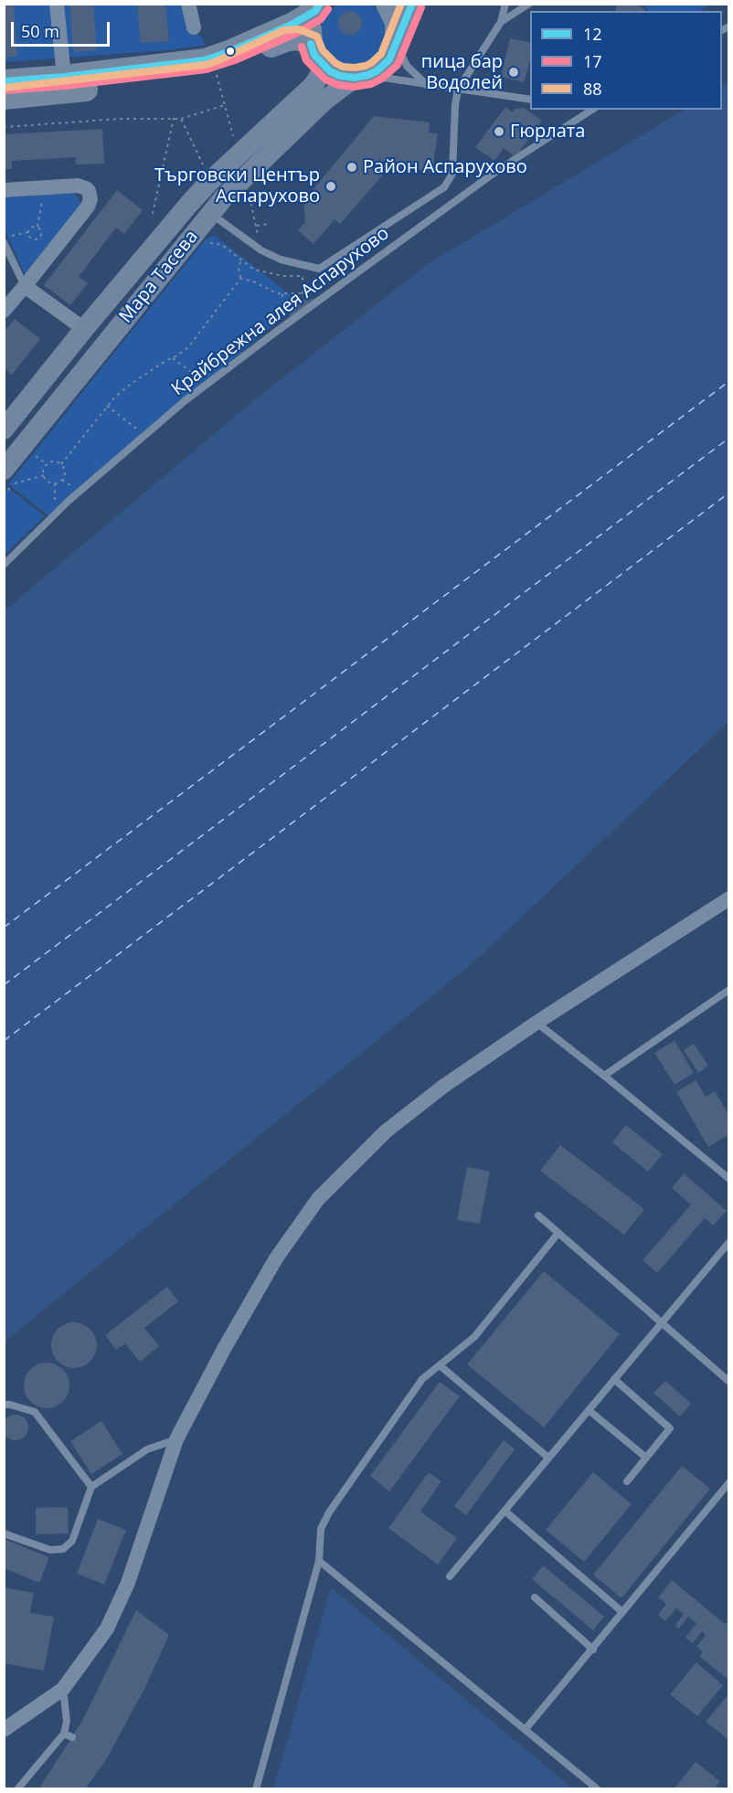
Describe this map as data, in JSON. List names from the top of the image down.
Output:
{
  "streets": {
    "main road": ["Мара Тасева"],
    "lane": ["Крайбрежна алея Аспарухово"]
  },
  "places": [
    "пица бар Водолей",
    "Гюрлата",
    "Район Аспарухово",
    "Търговски Център Аспарухово"
  ],
  "lines": ["transit line 12", "transit line 88", "transit line 17"],
  "legend": ["12", "17", "88"],
  "scale_bar": "50 m"
}
